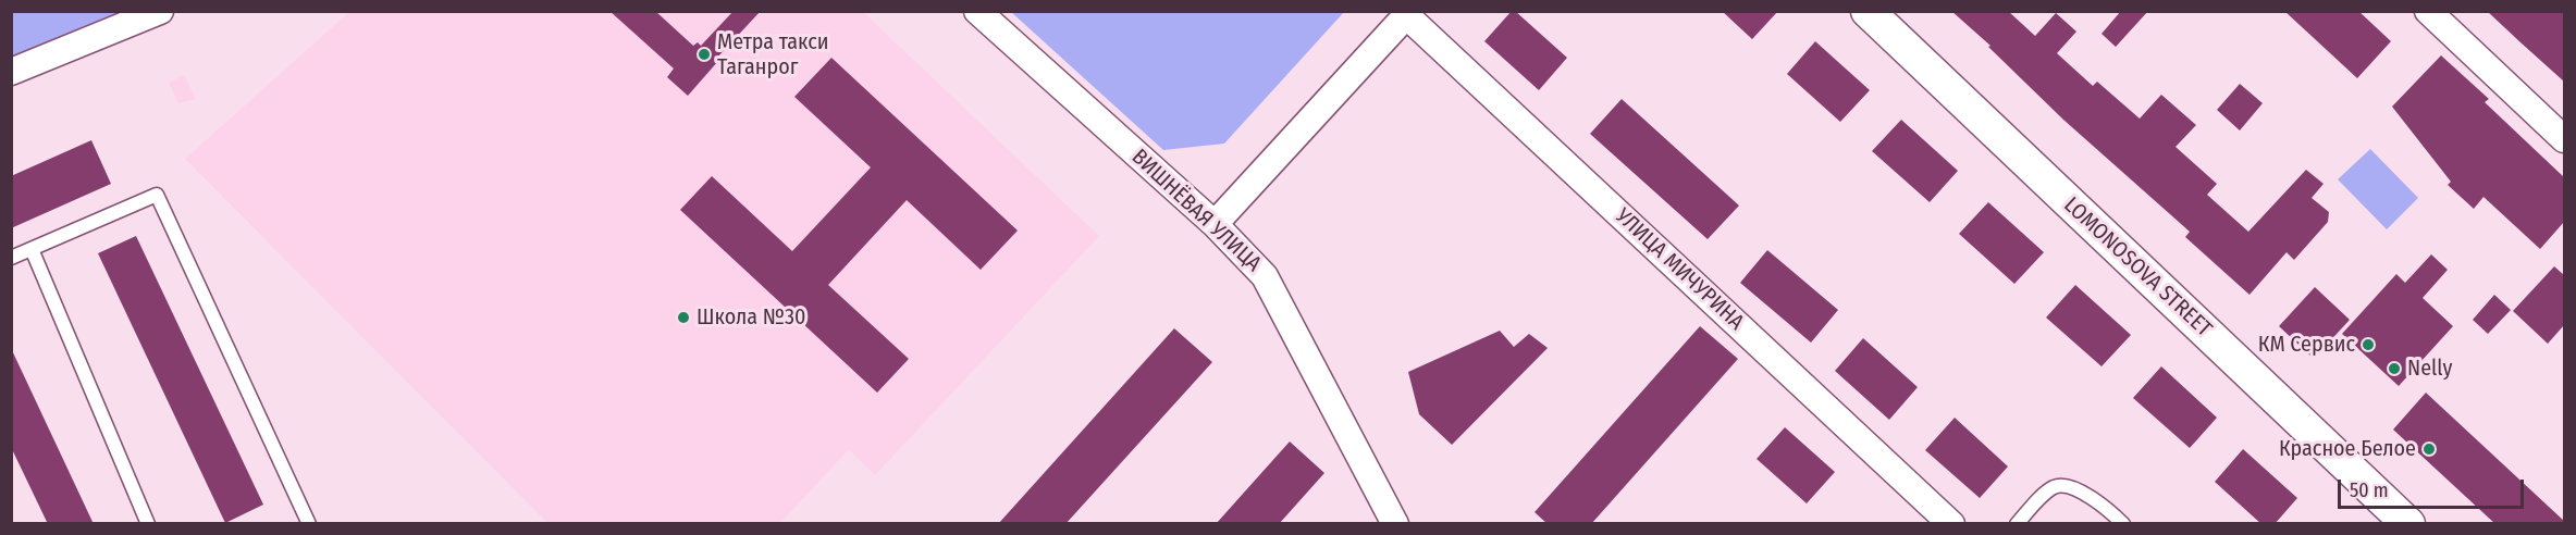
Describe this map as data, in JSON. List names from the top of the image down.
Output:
{
  "streets": {
    "street": ["ВИШНЁВАЯ УЛИЦА", "LOMONOSOVA STREET", "УЛИЦА МИЧУРИНА"]
  },
  "places": [
    "Метра такси Таганрог",
    "Школа №30",
    "КМ Сервис",
    "Nelly",
    "Красное Белое"
  ],
  "scale_bar": "50 m"
}
